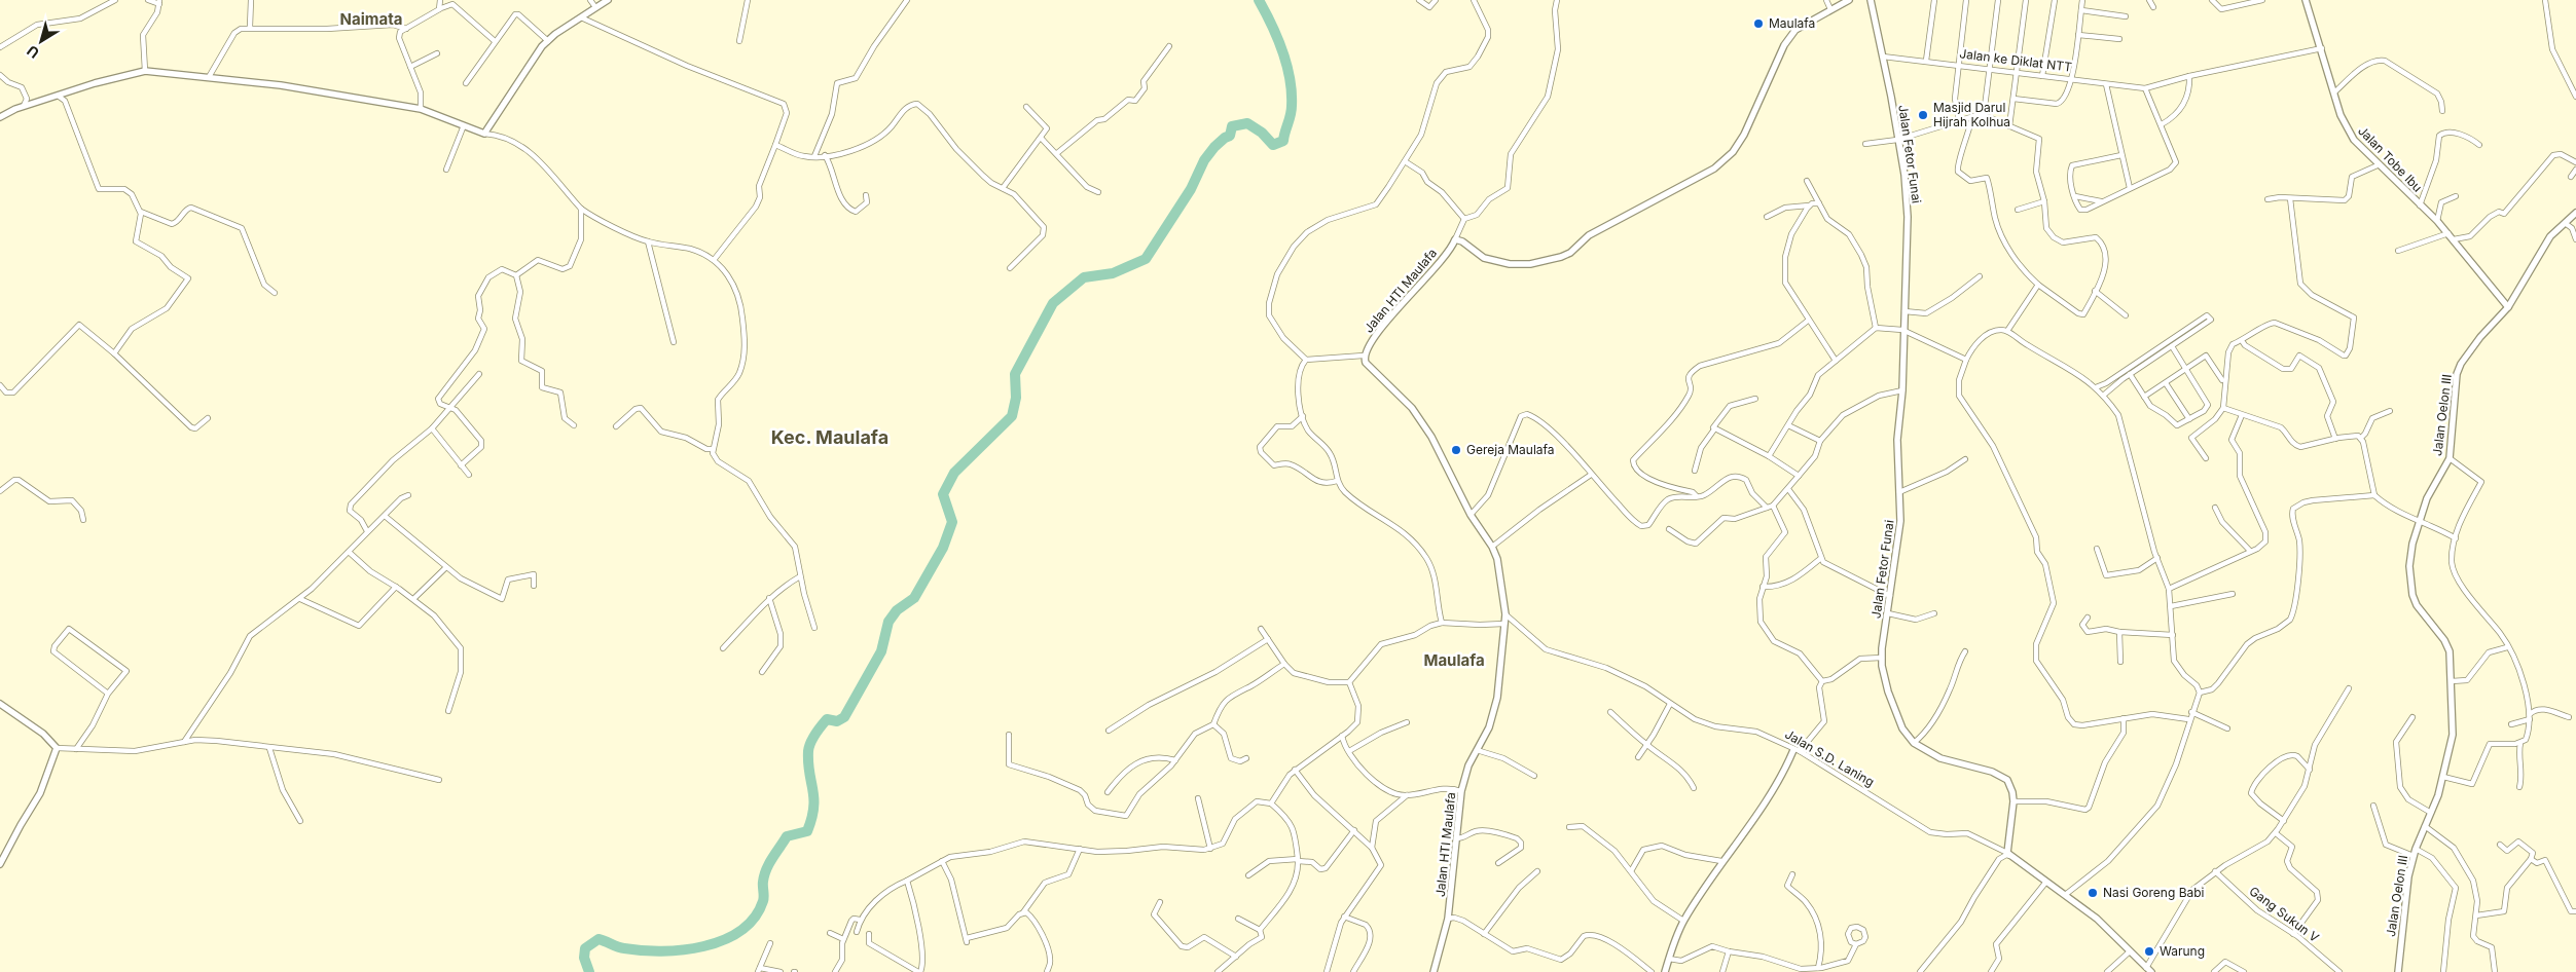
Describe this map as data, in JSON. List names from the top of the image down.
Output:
{
  "streets": {
    "street": [
      "Jalan ke Diklat NTT",
      "Jalan Fetor Funai",
      "Jalan Tobe Ibu",
      "Jalan HTI Maulafa",
      "Jalan Oelon III",
      "Jalan S.D. Laning",
      "Gang Sukun V"
    ]
  },
  "crossings": [
    ["Jalan ke Diklat NTT", "Jalan Fetor Funai"],
    ["Jalan ke Diklat NTT", "Jalan Tobe Ibu"],
    ["Jalan Tobe Ibu", "Jalan Oelon III"],
    ["Jalan HTI Maulafa", "Jalan S.D. Laning"]
  ],
  "districts": ["Naimata", "Kec. Maulafa", "Maulafa"],
  "places": [
    "Maulafa",
    "Masjid Darul Hijrah Kolhua",
    "Gereja Maulafa",
    "Nasi Goreng Babi",
    "Warung"
  ],
  "north": "bottom left"
}
